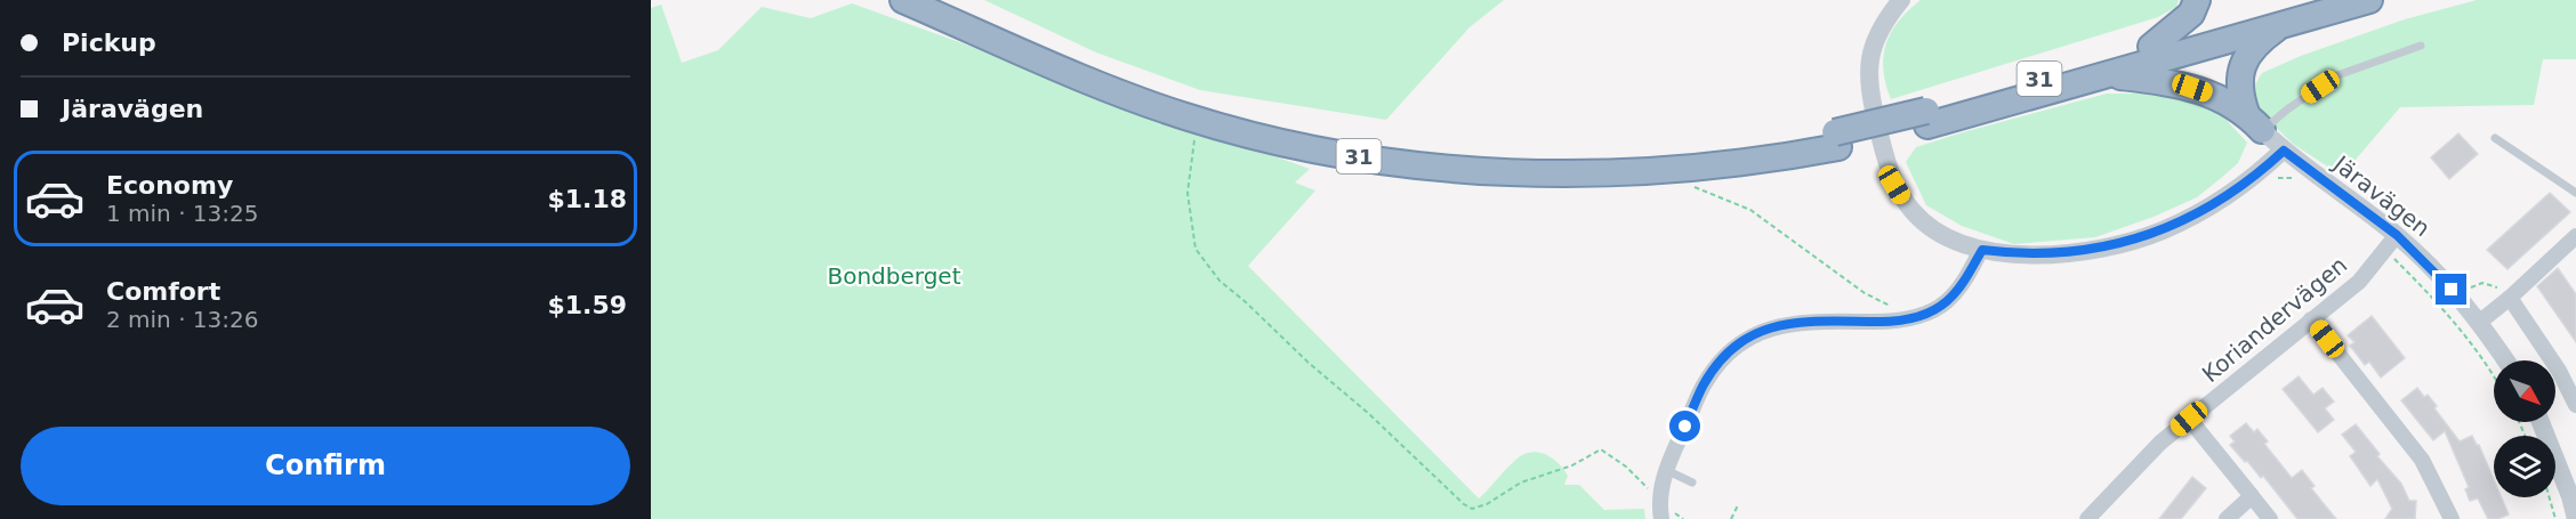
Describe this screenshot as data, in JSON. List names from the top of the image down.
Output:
{
  "streets": {
    "highway": ["31"],
    "street": ["Järavägen", "Koriandervägen"]
  },
  "crossings": [
    ["Järavägen", "Koriandervägen"]
  ],
  "parks": ["Bondberget"],
  "north": "bottom right",
  "page": {
    "banner": ["Pickup", "Järavägen"],
    "list": [
      {
        "name": "Economy",
        "note": "1 min · 13:25",
        "value": "$1.18"
      },
      {
        "name": "Comfort",
        "note": "2 min · 13:26",
        "value": "$1.59"
      }
    ],
    "buttons": "Confirm"
  }
}
